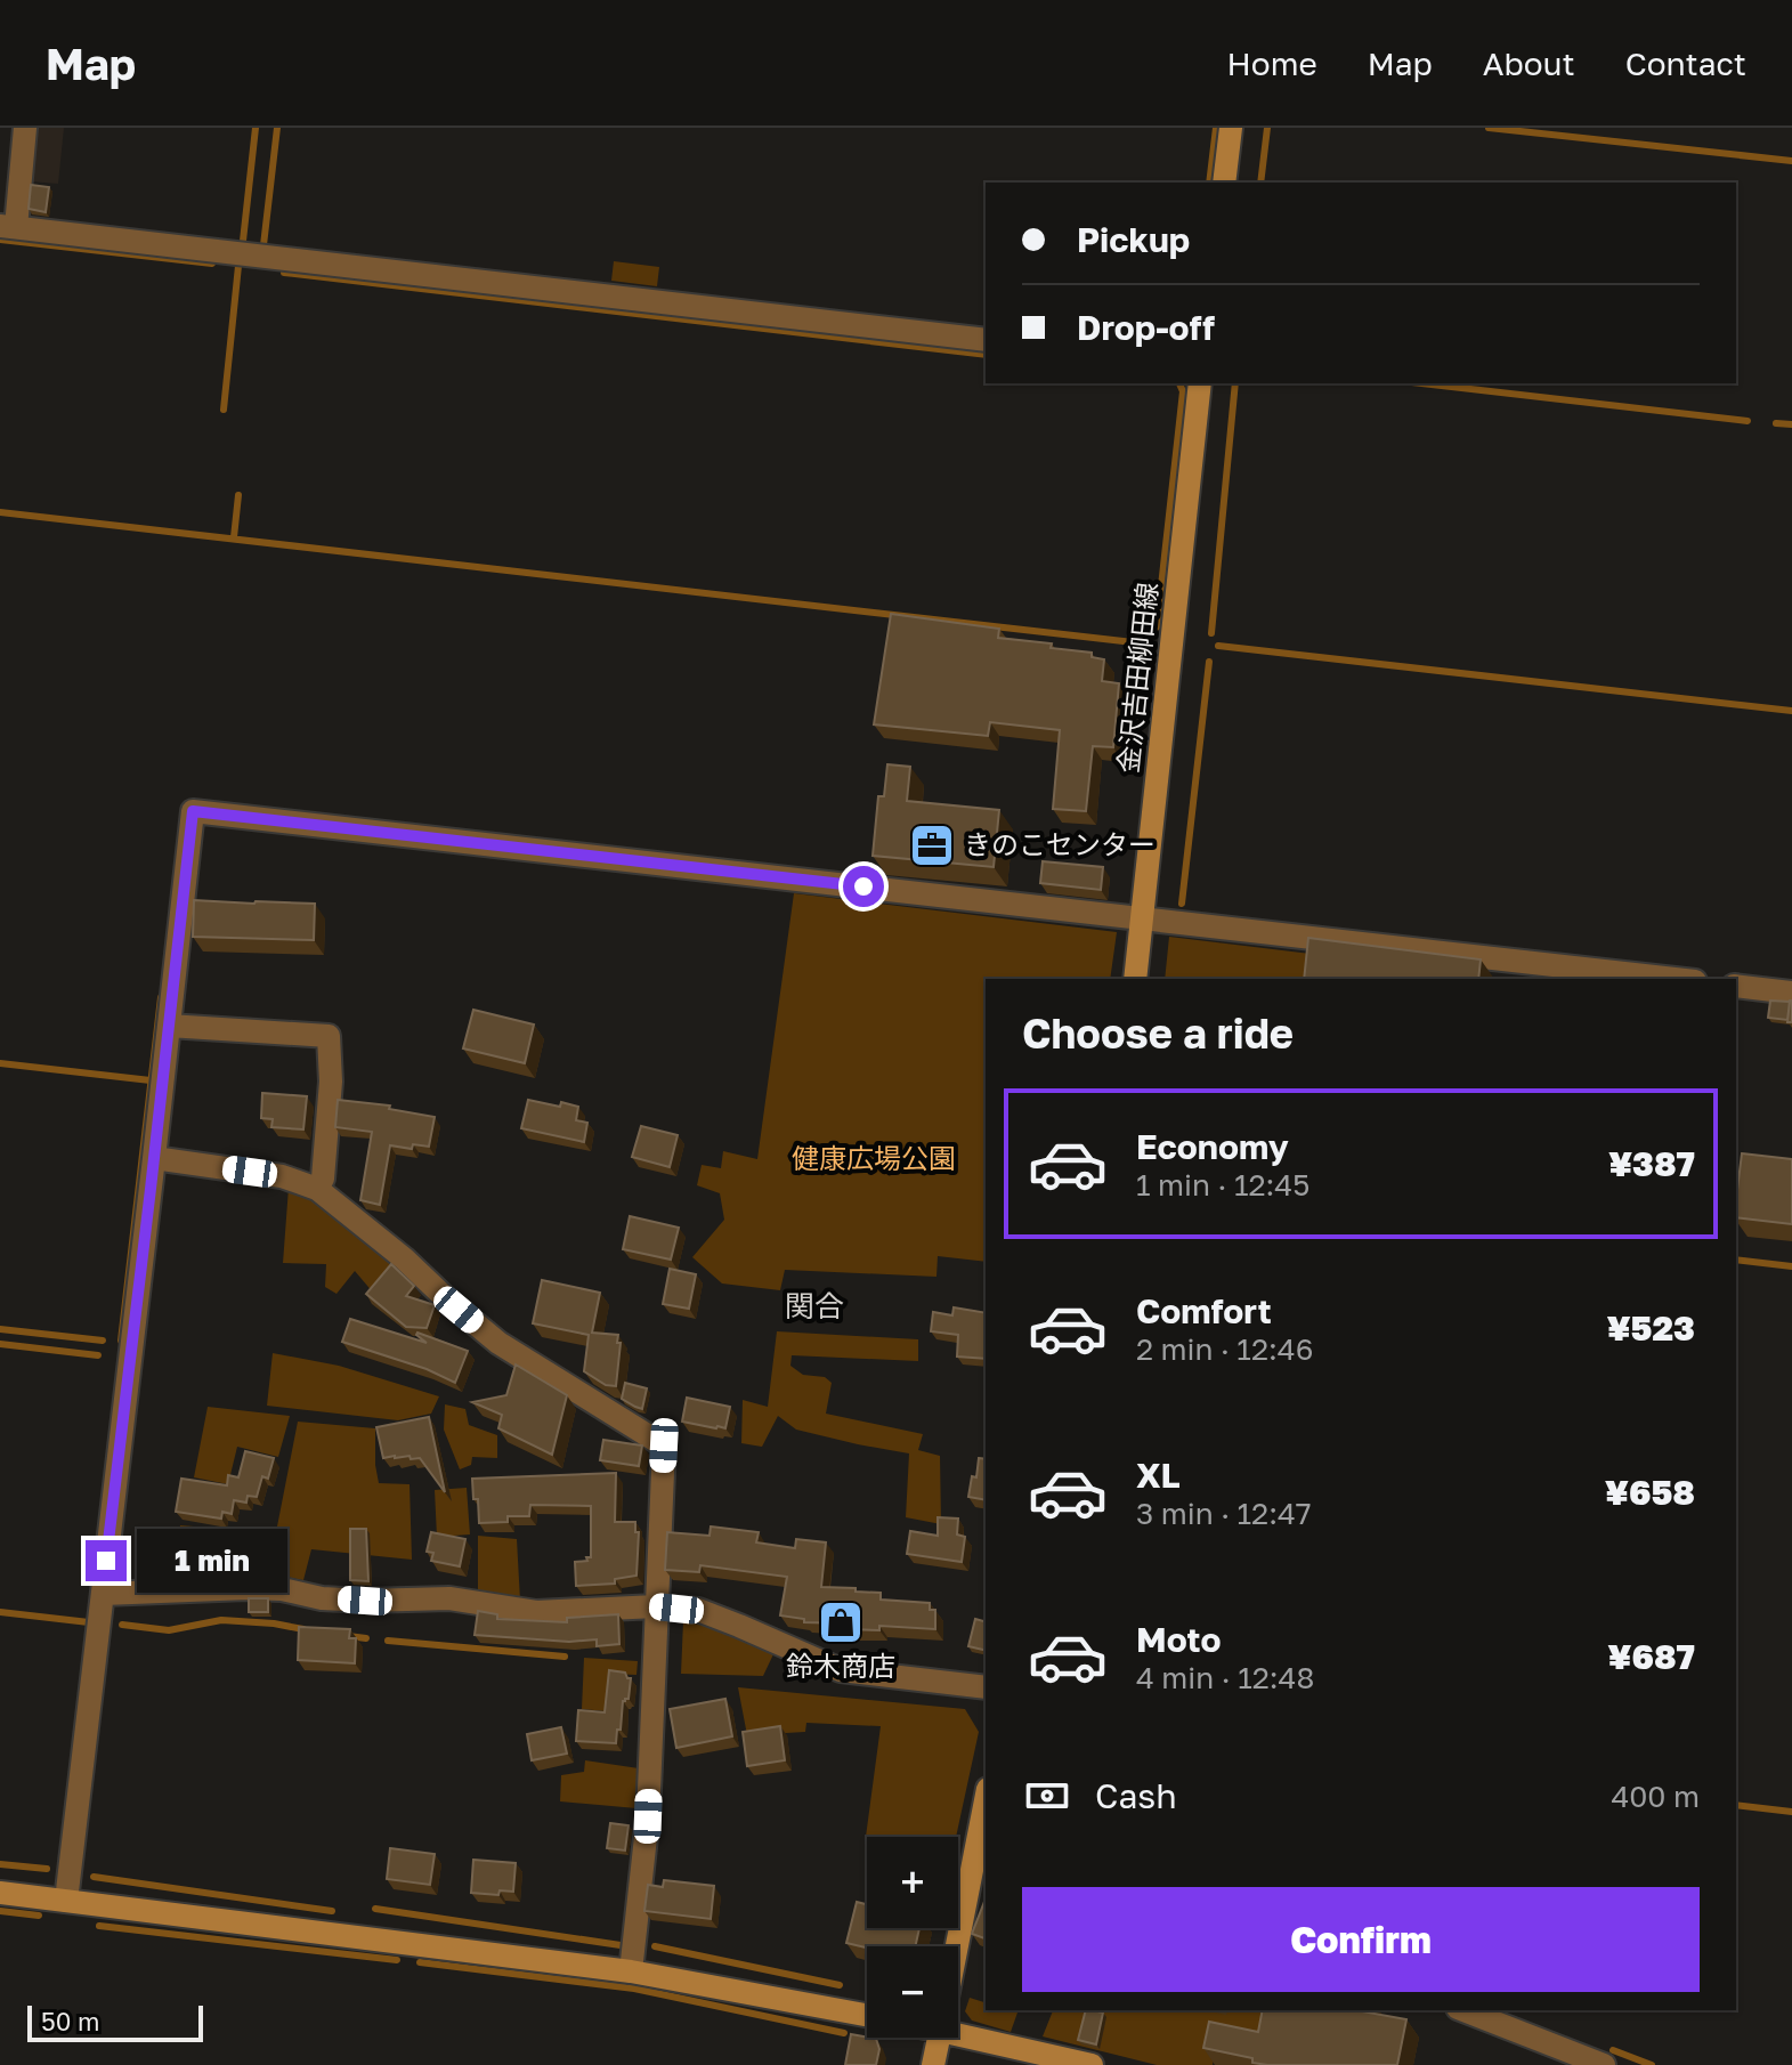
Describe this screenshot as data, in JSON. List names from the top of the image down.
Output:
{
  "streets": {
    "street": ["金沢吉田柳田線"]
  },
  "districts": ["関合"],
  "parks": ["健康広場公園"],
  "places": {
    "office": ["きのこセンター"],
    "shop": ["鈴木商店"]
  },
  "scale_bar": "50 m",
  "page": {
    "header": "Map",
    "nav": [
      "Home",
      "Map",
      "About",
      "Contact"
    ],
    "banner": ["Pickup", "Drop-off"],
    "heading": "Choose a ride",
    "list": [
      {
        "name": "Economy",
        "note": "1 min · 12:45",
        "value": "¥387"
      },
      {
        "name": "Comfort",
        "note": "2 min · 12:46",
        "value": "¥523"
      },
      {
        "name": "XL",
        "note": "3 min · 12:47",
        "value": "¥658"
      },
      {
        "name": "Moto",
        "note": "4 min · 12:48",
        "value": "¥687"
      }
    ],
    "bubble": "1 min",
    "pay": ["Cash", "400 m"],
    "map_buttons": ["+", "−"],
    "buttons": "Confirm",
    "scale": "50 m"
  }
}
